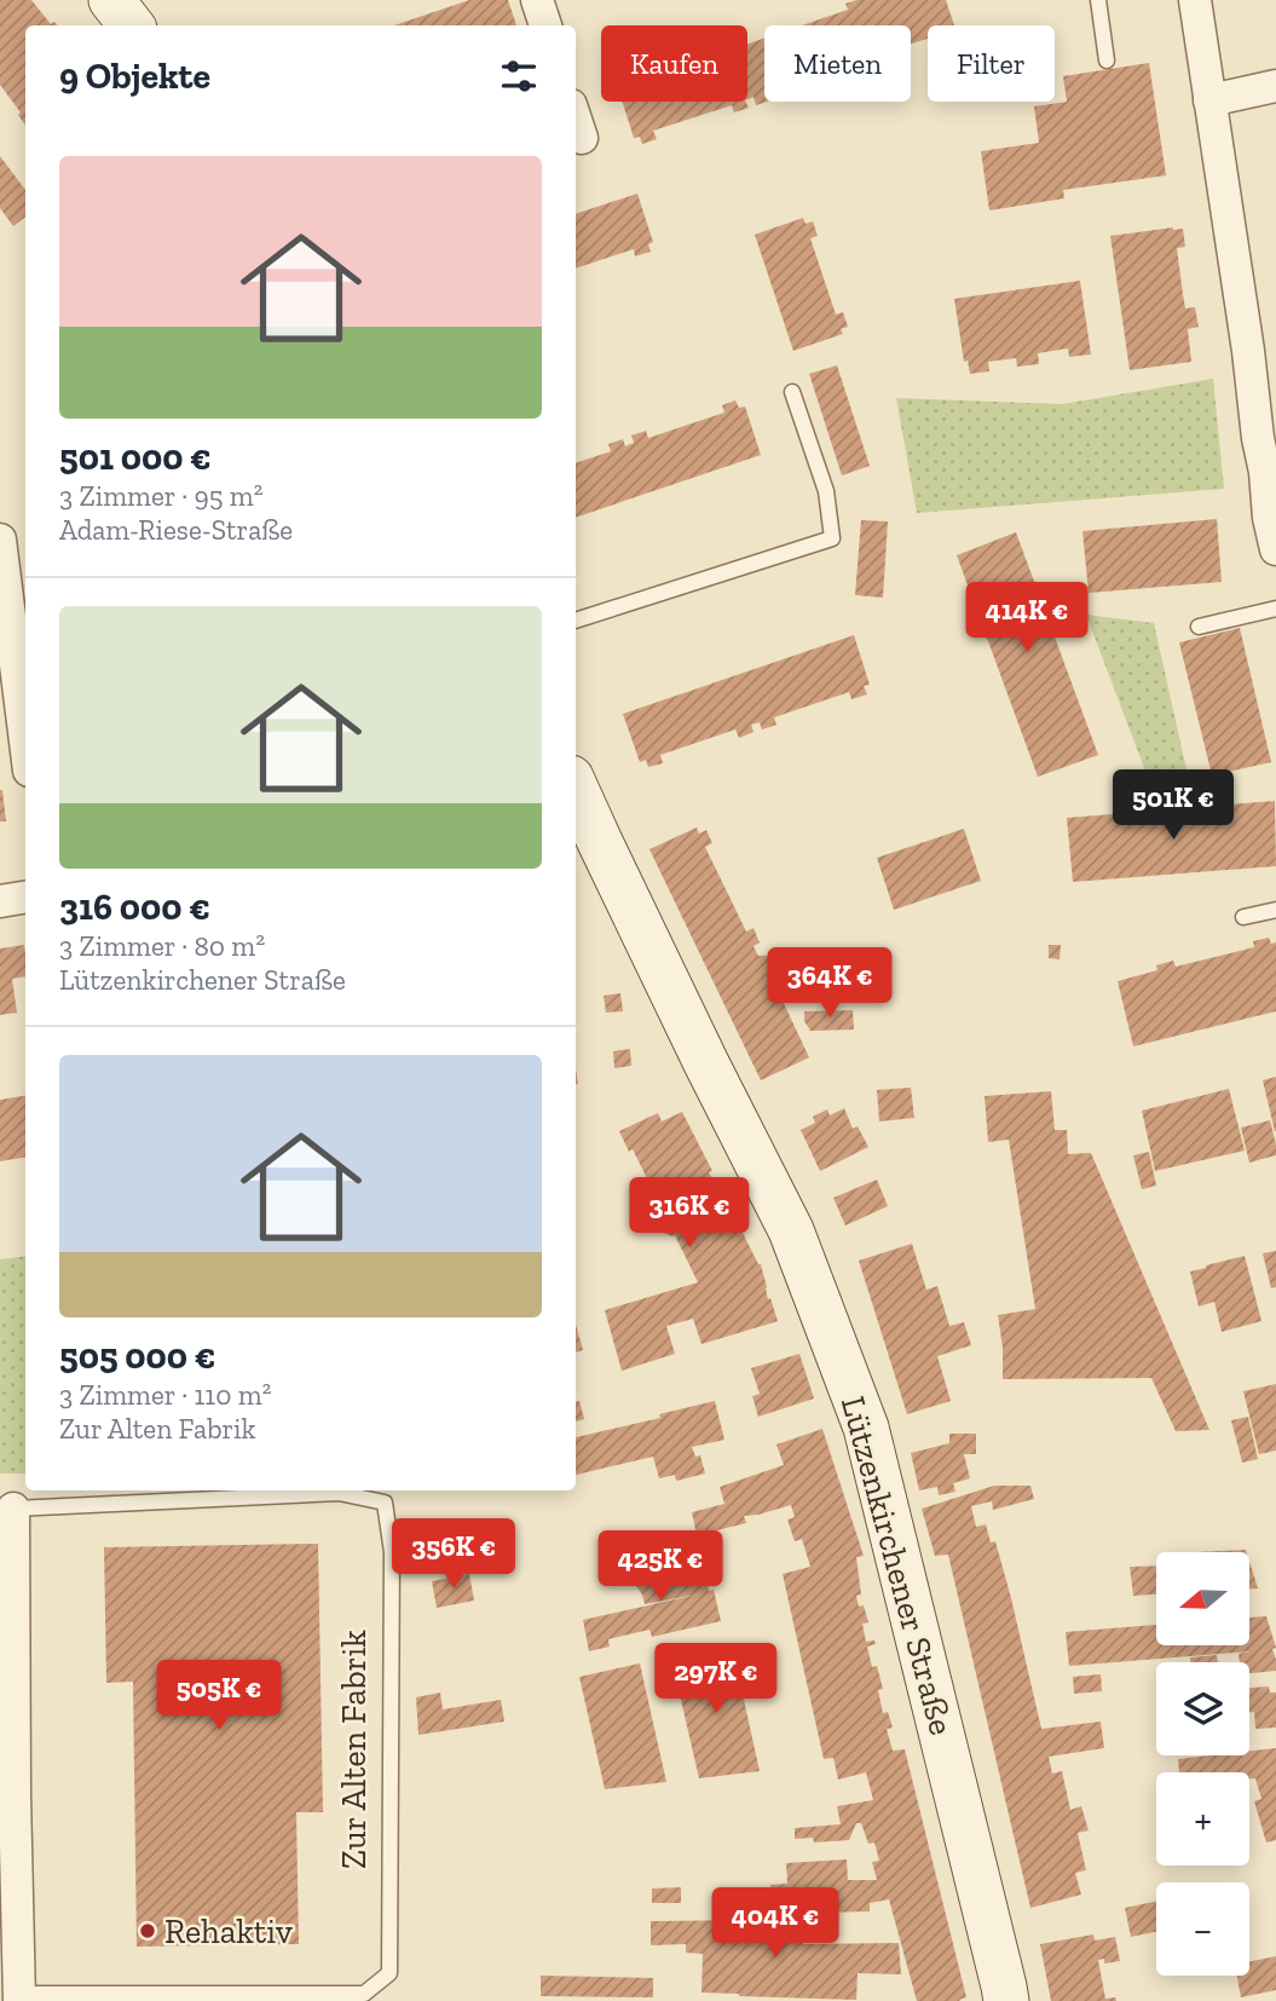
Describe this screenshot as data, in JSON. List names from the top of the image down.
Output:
{
  "streets": {
    "street": ["Lützenkirchener Straße", "Zur Alten Fabrik"]
  },
  "places": ["Rehaktiv"],
  "north": "left",
  "page": {
    "chip": ["Kaufen", "Mieten", "Filter"],
    "heading": "9 Objekte",
    "list": [
      {
        "name": "501 000 €",
        "note": "3 Zimmer · 95 m² · Adam-Riese-Straße"
      },
      {
        "name": "316 000 €",
        "note": "3 Zimmer · 80 m² · Lützenkirchener Straße"
      },
      {
        "name": "505 000 €",
        "note": "3 Zimmer · 110 m² · Zur Alten Fabrik"
      }
    ],
    "price": [
      "414K €",
      "501K €",
      "364K €",
      "316K €",
      "356K €",
      "425K €",
      "297K €",
      "505K €",
      "404K €"
    ],
    "map_buttons": ["+", "−"]
  }
}
